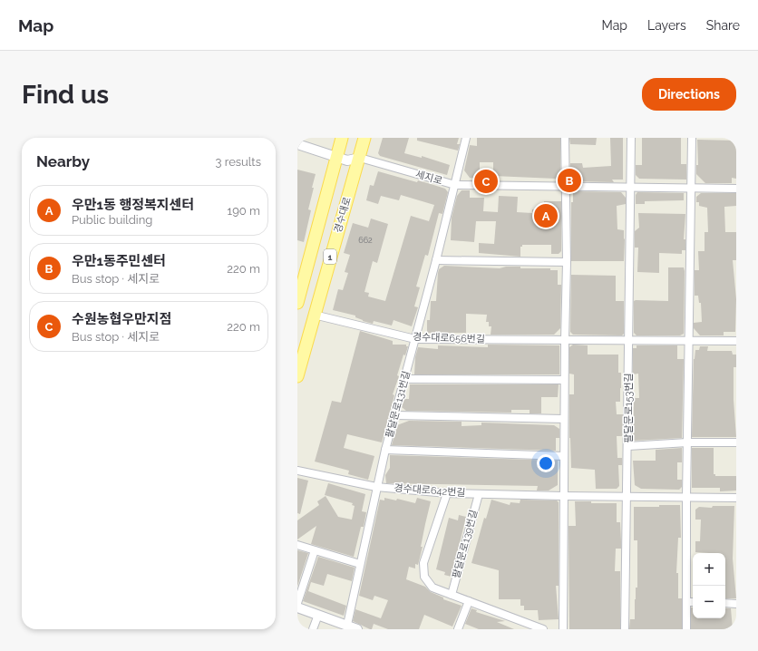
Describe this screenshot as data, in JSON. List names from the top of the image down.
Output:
{
  "streets": {
    "main road": ["경수대로", "1"],
    "street": [
      "세지로",
      "경수대로656번길",
      "팔달문로131번길",
      "팔달문로153번길",
      "경수대로642번길",
      "팔달문로139번길"
    ]
  },
  "crossings": [
    ["세지로", "경수대로"],
    ["세지로", "팔달문로131번길"],
    ["세지로", "팔달문로153번길"],
    ["경수대로", "경수대로656번길"],
    ["경수대로656번길", "팔달문로131번길"],
    ["경수대로656번길", "팔달문로153번길"],
    ["팔달문로131번길", "경수대로642번길"],
    ["팔달문로153번길", "경수대로642번길"],
    ["경수대로642번길", "팔달문로139번길"]
  ],
  "house_numbers": ["662"],
  "page": {
    "header": "Map",
    "nav": ["Map", "Layers", "Share"],
    "buttons": "Directions",
    "title": "Find us",
    "heading": ["Nearby", "3 results"],
    "pins": ["B", "C", "A"],
    "list": [
      {
        "mark": "A",
        "name": "우만1동 행정복지센터",
        "note": "Public building",
        "value": "190 m"
      },
      {
        "mark": "B",
        "name": "우만1동주민센터",
        "note": "Bus stop · 세지로",
        "value": "220 m"
      },
      {
        "mark": "C",
        "name": "수원농협우만지점",
        "note": "Bus stop · 세지로",
        "value": "220 m"
      }
    ],
    "map_buttons": ["+", "−"]
  }
}
